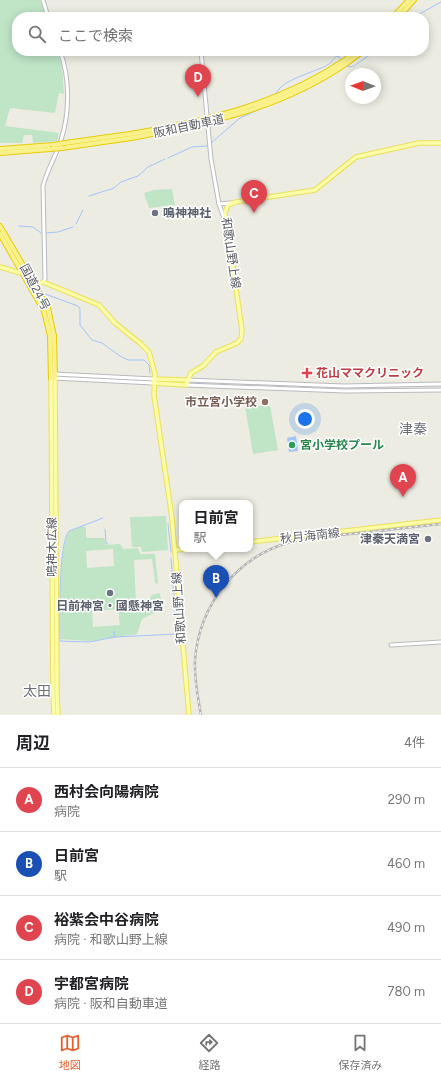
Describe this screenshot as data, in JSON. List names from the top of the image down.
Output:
{
  "streets": {
    "highway": ["阪和自動車道", "国道24号"],
    "main road": ["和歌山野上線", "秋月海南線", "鳴神木広線"]
  },
  "crossings": [
    ["国道24号", "鳴神木広線"]
  ],
  "districts": ["津秦", "太田"],
  "places": {
    "other": [
      "鳴神神社",
      "市立宮小学校",
      "宮小学校プール",
      "津秦天満宮",
      "日前神宮・國懸神宮"
    ],
    "health": ["花山ママクリニック"]
  },
  "north": "left",
  "page": {
    "search": "ここで検索",
    "pins": [
      "D",
      "C",
      "A",
      "B"
    ],
    "popup": ["日前宮", "駅"],
    "heading": ["周辺", "4件"],
    "list": [
      {
        "mark": "A",
        "name": "西村会向陽病院",
        "note": "病院",
        "value": "290 m"
      },
      {
        "mark": "B",
        "name": "日前宮",
        "note": "駅",
        "value": "460 m"
      },
      {
        "mark": "C",
        "name": "裕紫会中谷病院",
        "note": "病院 · 和歌山野上線",
        "value": "490 m"
      },
      {
        "mark": "D",
        "name": "宇都宮病院",
        "note": "病院 · 阪和自動車道",
        "value": "780 m"
      }
    ],
    "nav": ["地図", "経路", "保存済み"]
  }
}
